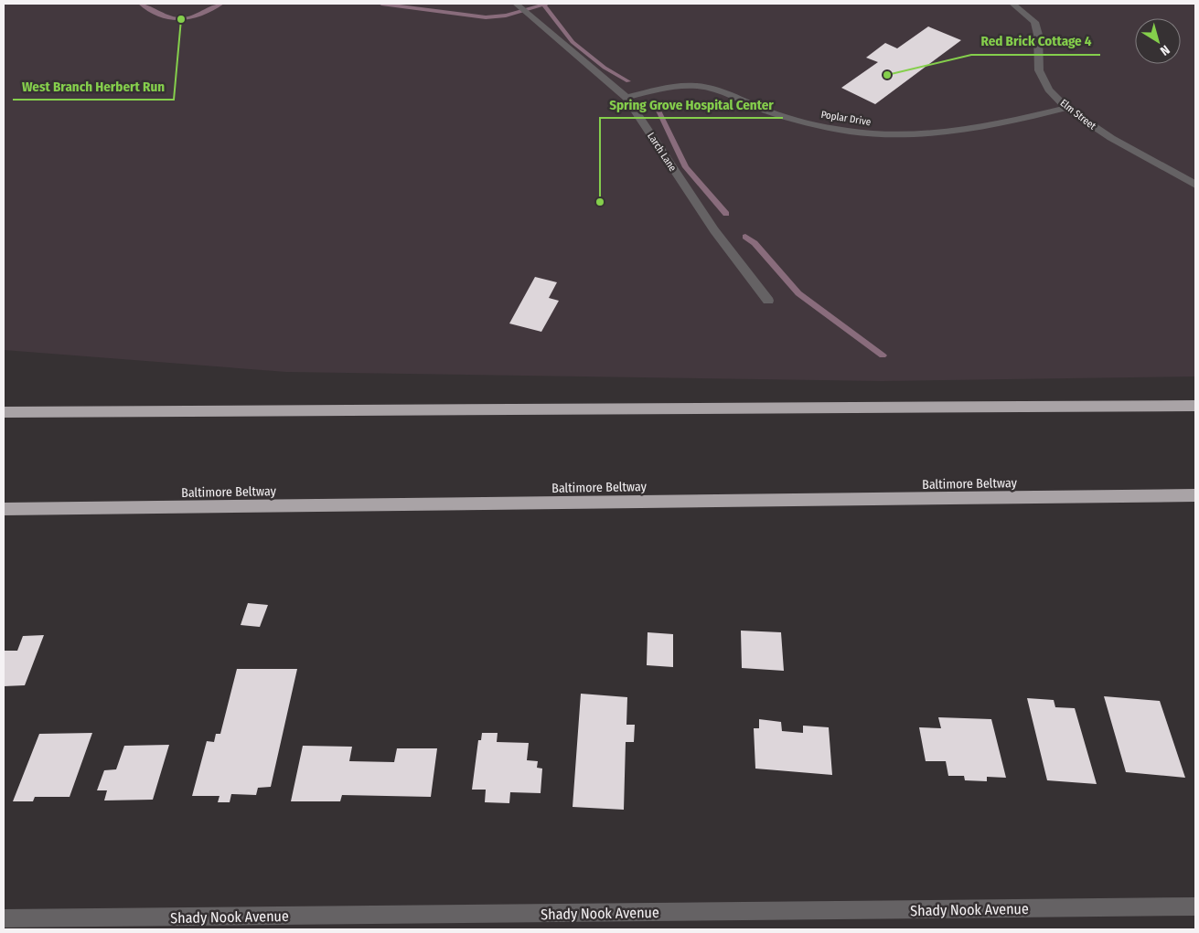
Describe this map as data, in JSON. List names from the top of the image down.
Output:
{
  "streets": {
    "highway": ["Baltimore Beltway"],
    "street": [
      "Elm Street",
      "Poplar Drive",
      "Larch Lane",
      "Shady Nook Avenue"
    ]
  },
  "crossings": [
    ["Elm Street", "Poplar Drive"],
    ["Poplar Drive", "Larch Lane"]
  ],
  "places": ["West Branch Herbert Run", "Red Brick Cottage 4", "Spring Grove Hospital Center"],
  "north": "bottom right"
}
